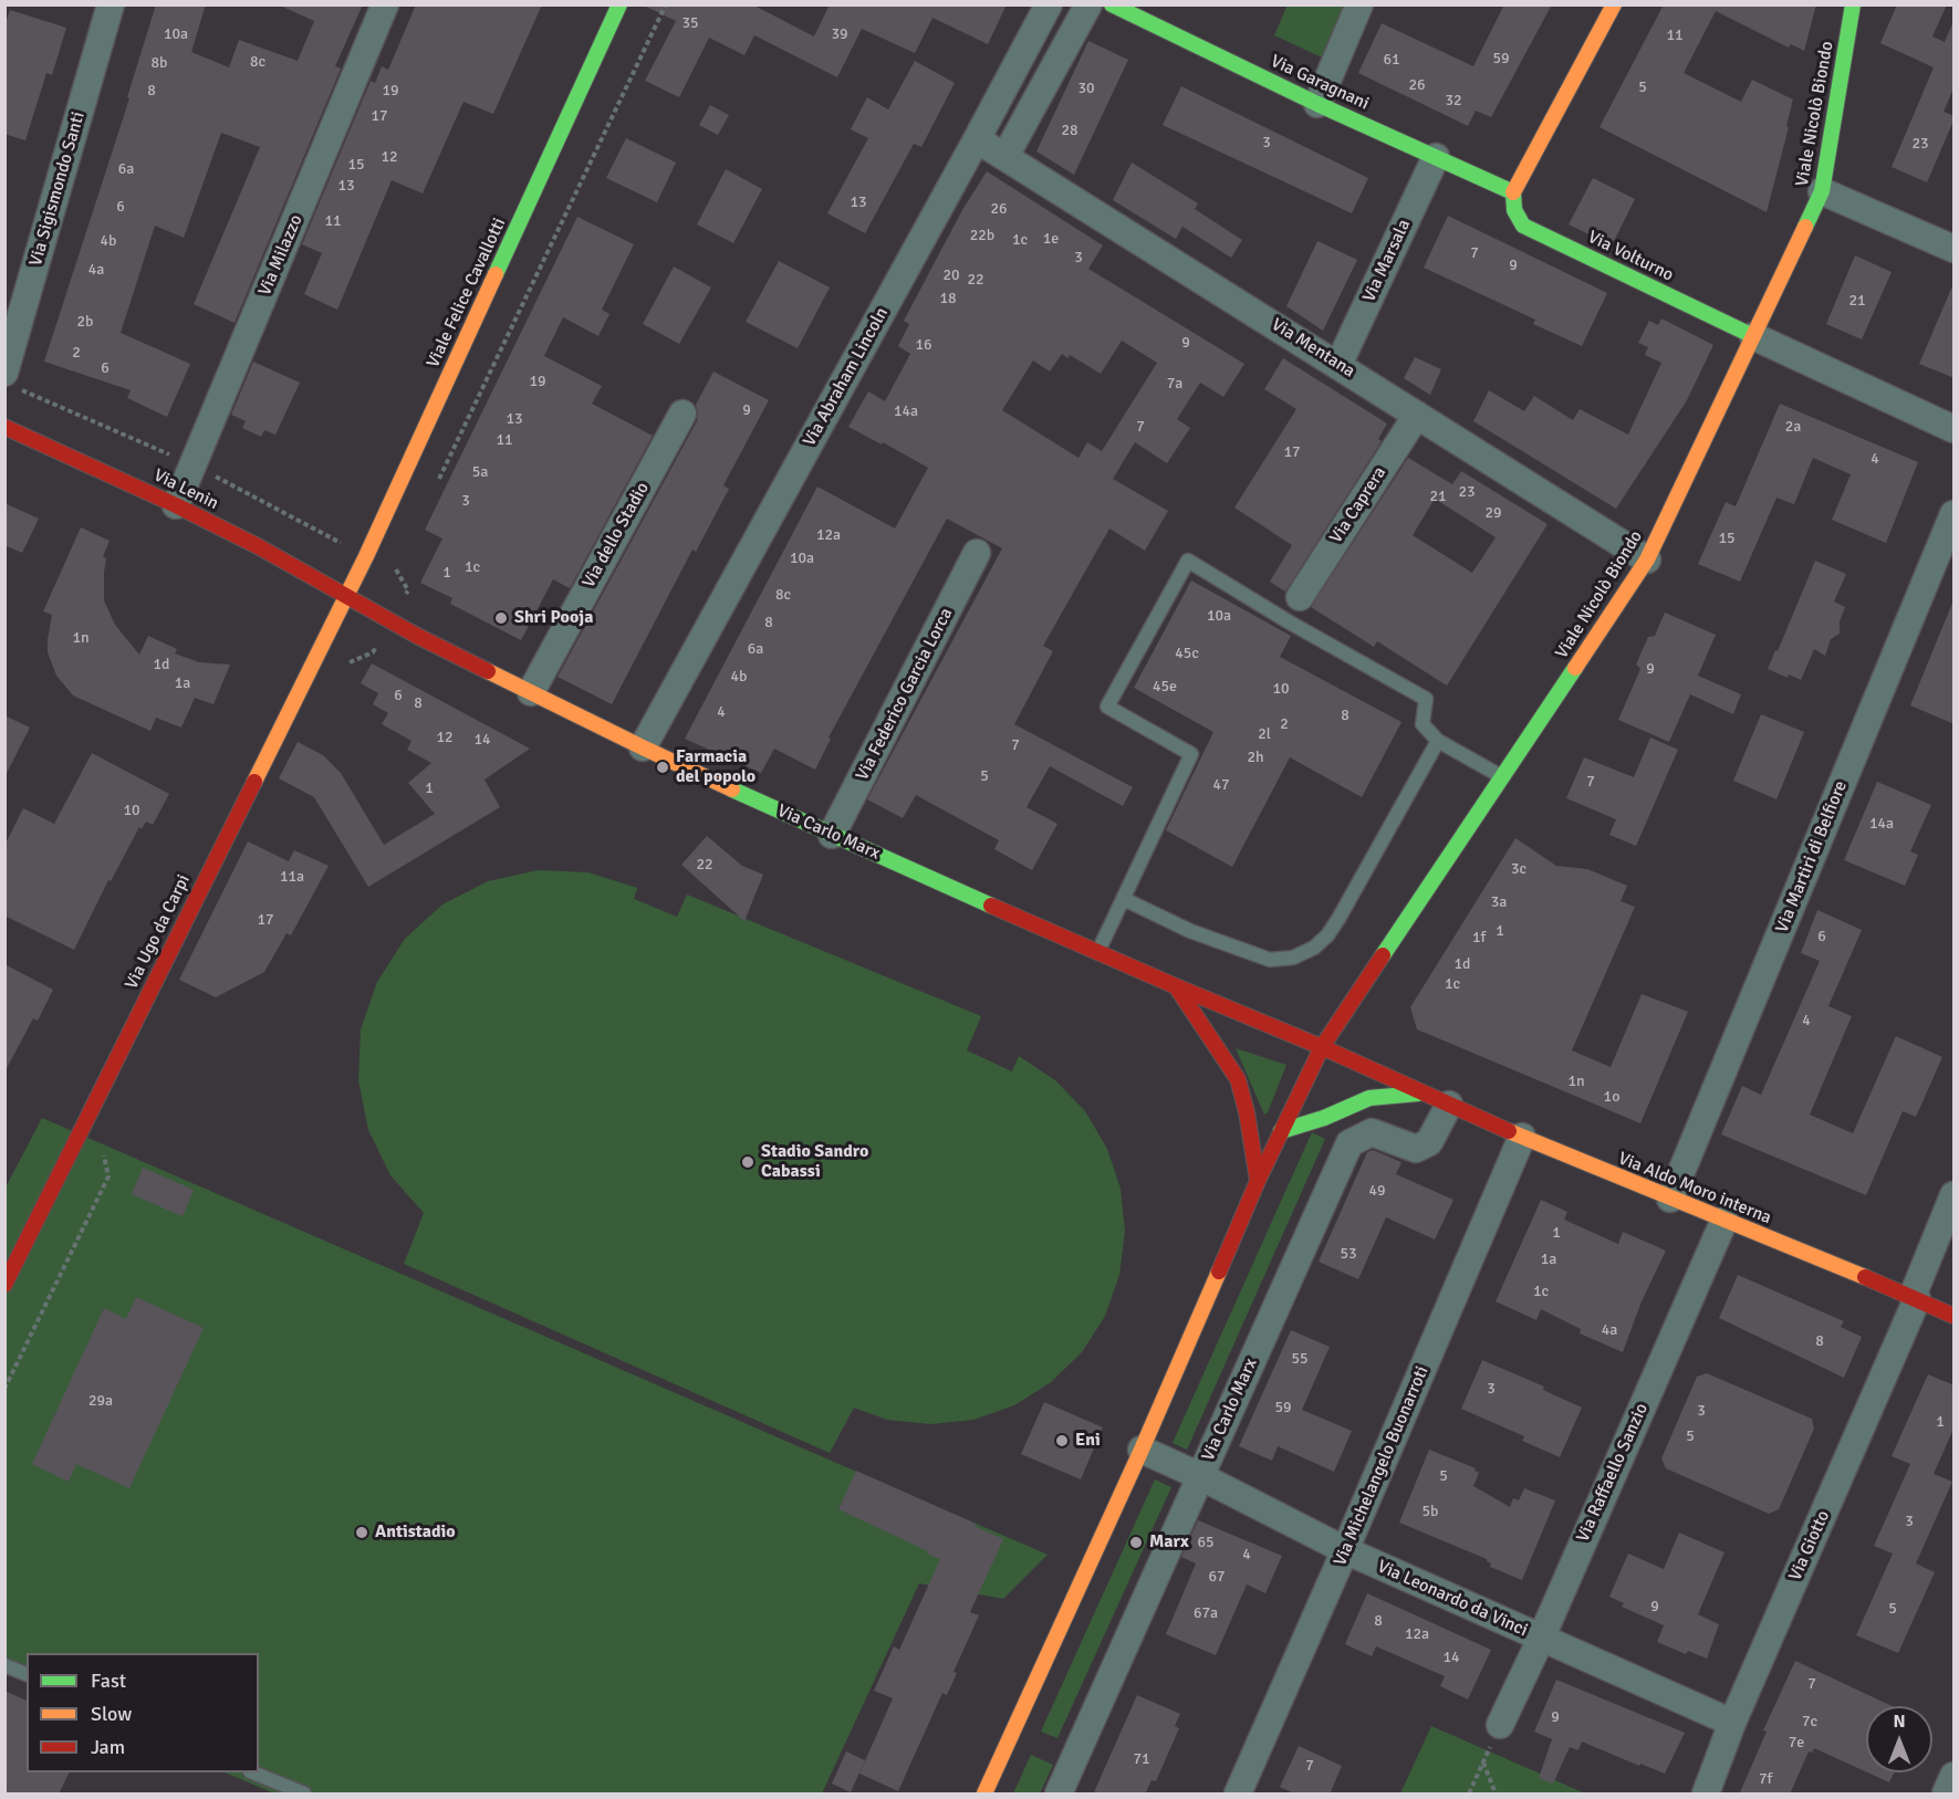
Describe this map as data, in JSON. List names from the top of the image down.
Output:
{
  "streets": {
    "street": [
      "Via Garagnani",
      "Viale Nicolò Biondo",
      "Via Sigismondo Santi",
      "Via Milazzo",
      "Via Volturno",
      "Via Marsala",
      "Viale Felice Cavallotti",
      "Via Mentana",
      "Via Abraham Lincoln",
      "Via Lenin",
      "Via Caprera",
      "Via dello Stadio",
      "Via Federico Garcia Lorca",
      "Via Carlo Marx",
      "Via Martiri di Belfiore",
      "Via Ugo da Carpi",
      "Via Aldo Moro interna",
      "Via Michelangelo Buonarroti",
      "Via Raffaello Sanzio",
      "Via Giotto",
      "Via Leonardo da Vinci"
    ]
  },
  "crossings": [
    ["Via Garagnani", "Via Volturno"],
    ["Via Garagnani", "Via Marsala"],
    ["Viale Nicolò Biondo", "Via Volturno"],
    ["Viale Nicolò Biondo", "Via Mentana"],
    ["Viale Nicolò Biondo", "Via Aldo Moro interna"],
    ["Via Milazzo", "Via Lenin"],
    ["Via Marsala", "Via Mentana"],
    ["Viale Felice Cavallotti", "Via Lenin"],
    ["Viale Felice Cavallotti", "Via Carlo Marx"],
    ["Viale Felice Cavallotti", "Via Ugo da Carpi"],
    ["Via Mentana", "Via Abraham Lincoln"],
    ["Via Mentana", "Via Caprera"],
    ["Via Abraham Lincoln", "Via Carlo Marx"],
    ["Via Lenin", "Via Carlo Marx"],
    ["Via Lenin", "Via Ugo da Carpi"],
    ["Via dello Stadio", "Via Carlo Marx"],
    ["Via Federico Garcia Lorca", "Via Carlo Marx"],
    ["Via Carlo Marx", "Via Ugo da Carpi"],
    ["Via Carlo Marx", "Via Aldo Moro interna"],
    ["Via Carlo Marx", "Via Leonardo da Vinci"],
    ["Via Martiri di Belfiore", "Via Aldo Moro interna"],
    ["Via Aldo Moro interna", "Via Michelangelo Buonarroti"],
    ["Via Aldo Moro interna", "Via Raffaello Sanzio"],
    ["Via Aldo Moro interna", "Via Giotto"],
    ["Via Michelangelo Buonarroti", "Via Leonardo da Vinci"],
    ["Via Raffaello Sanzio", "Via Leonardo da Vinci"],
    ["Via Giotto", "Via Leonardo da Vinci"]
  ],
  "places": [
    "Shri Pooja",
    "Farmacia del popolo",
    "Stadio Sandro Cabassi",
    "Eni",
    "Antistadio",
    "Marx"
  ],
  "house_numbers": [
    "35",
    "10a",
    "39",
    "11",
    "59",
    "61",
    "8c",
    "8b",
    "26",
    "5",
    "30",
    "8",
    "19",
    "32",
    "17",
    "28",
    "3",
    "23",
    "12",
    "15",
    "6a",
    "13",
    "13",
    "6",
    "26",
    "11",
    "22b",
    "1e",
    "1c",
    "4b",
    "7",
    "3",
    "9",
    "4a",
    "20",
    "22",
    "18",
    "21",
    "2b",
    "9",
    "16",
    "2",
    "6",
    "19",
    "7a",
    "9",
    "14a",
    "13",
    "7",
    "2a",
    "11",
    "17",
    "4",
    "5a",
    "23",
    "21",
    "3",
    "29",
    "12a",
    "15",
    "10a",
    "1c",
    "1",
    "8c",
    "10a",
    "8",
    "1n",
    "6a",
    "45c",
    "1d",
    "9",
    "4b",
    "1a",
    "45e",
    "10",
    "6",
    "8",
    "4",
    "8",
    "2",
    "2l",
    "12",
    "14",
    "7",
    "2h",
    "5",
    "7",
    "47",
    "1",
    "10",
    "14a",
    "22",
    "3c",
    "11a",
    "3a",
    "17",
    "1",
    "6",
    "1f",
    "1d",
    "1c",
    "4",
    "1n",
    "1o",
    "49",
    "1",
    "53",
    "1a",
    "1c",
    "4a",
    "8",
    "55",
    "3",
    "29a",
    "59",
    "3",
    "1",
    "5",
    "5",
    "5b",
    "3",
    "65",
    "4",
    "67",
    "9",
    "5",
    "67a",
    "8",
    "12a",
    "14",
    "7",
    "9",
    "7c",
    "7e",
    "71",
    "7",
    "7f"
  ],
  "legend": ["Fast", "Slow", "Jam"],
  "north": "top"
}
